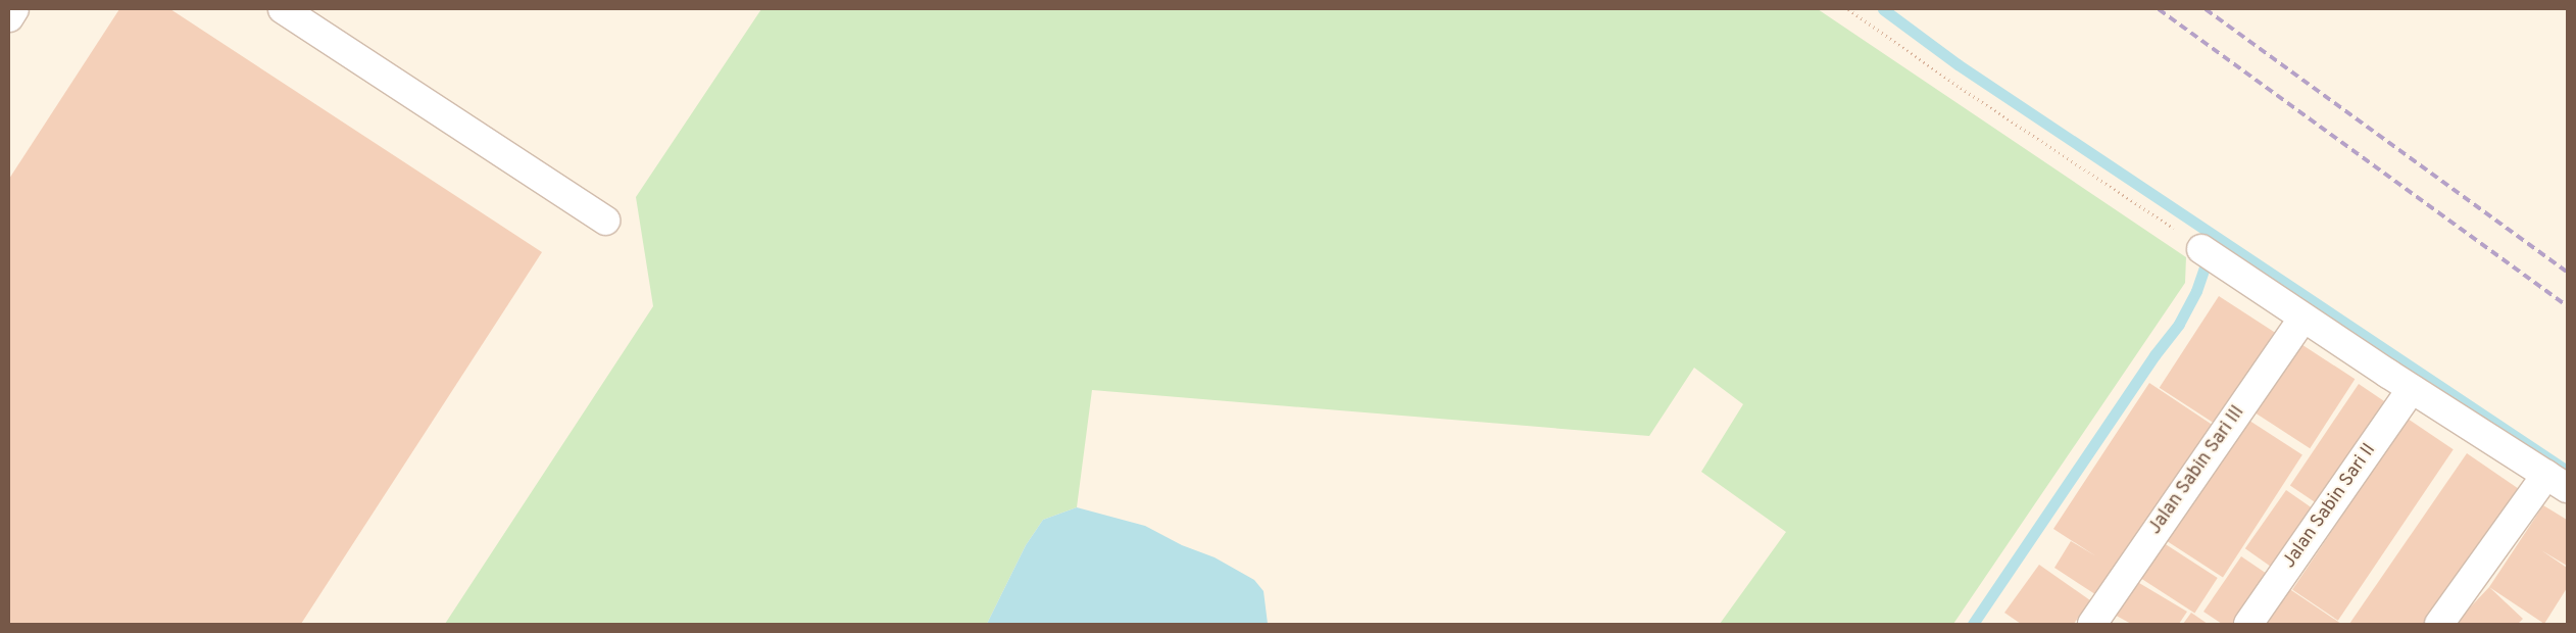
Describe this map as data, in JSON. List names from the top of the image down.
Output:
{
  "streets": {
    "street": ["Jalan Sabin Sari III", "Jalan Sabin Sari II"]
  }
}
